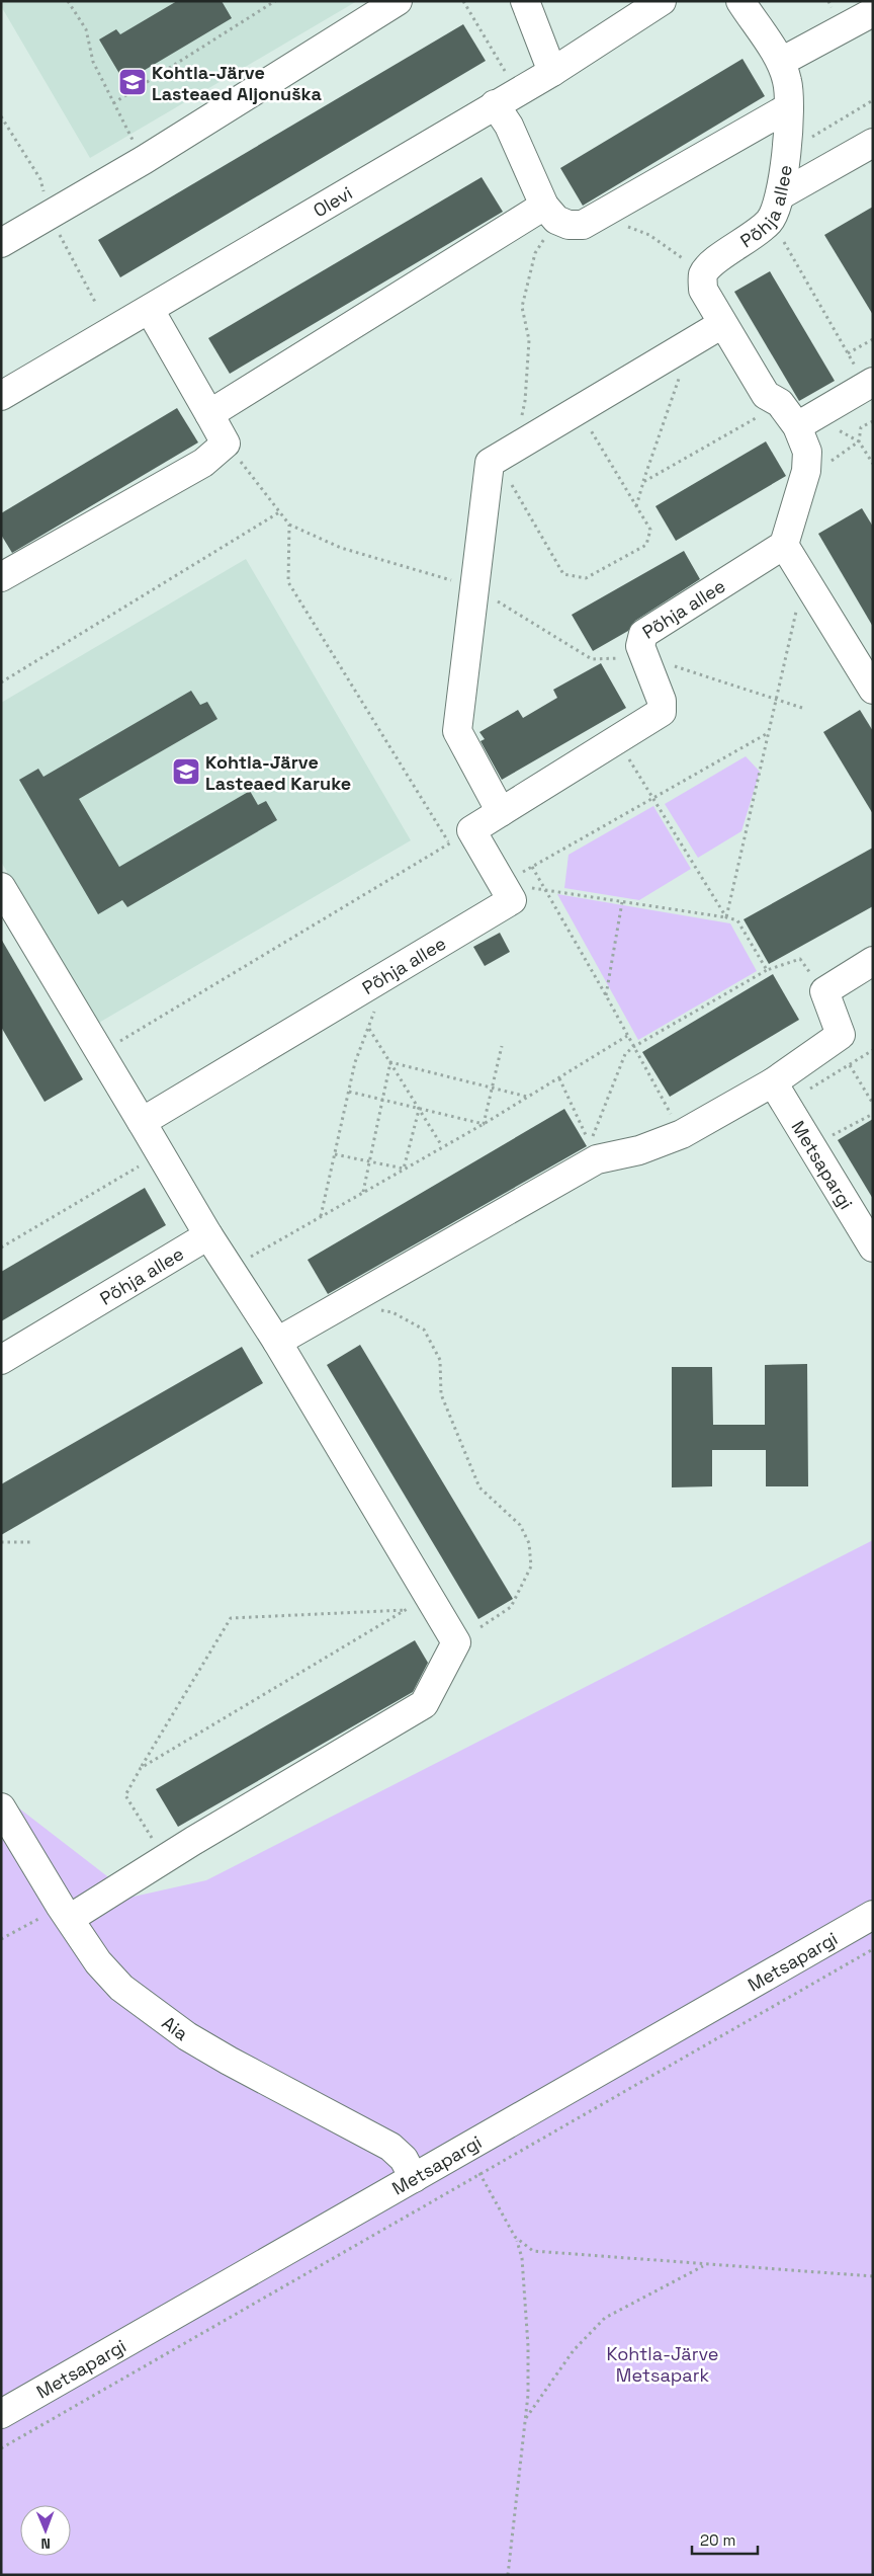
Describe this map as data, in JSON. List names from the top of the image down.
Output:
{
  "streets": {
    "street": [
      "Olevi",
      "Põhja allee",
      "Metsapargi",
      "Aia"
    ]
  },
  "crossings": [
    ["Metsapargi", "Aia"]
  ],
  "parks": ["Kohtla-Järve Metsapark"],
  "places": {
    "school or university": ["Kohtla-Järve Lasteaed Aljonuška", "Kohtla-Järve Lasteaed Karuke"]
  },
  "scale_bar": "20 m",
  "north": "bottom"
}
